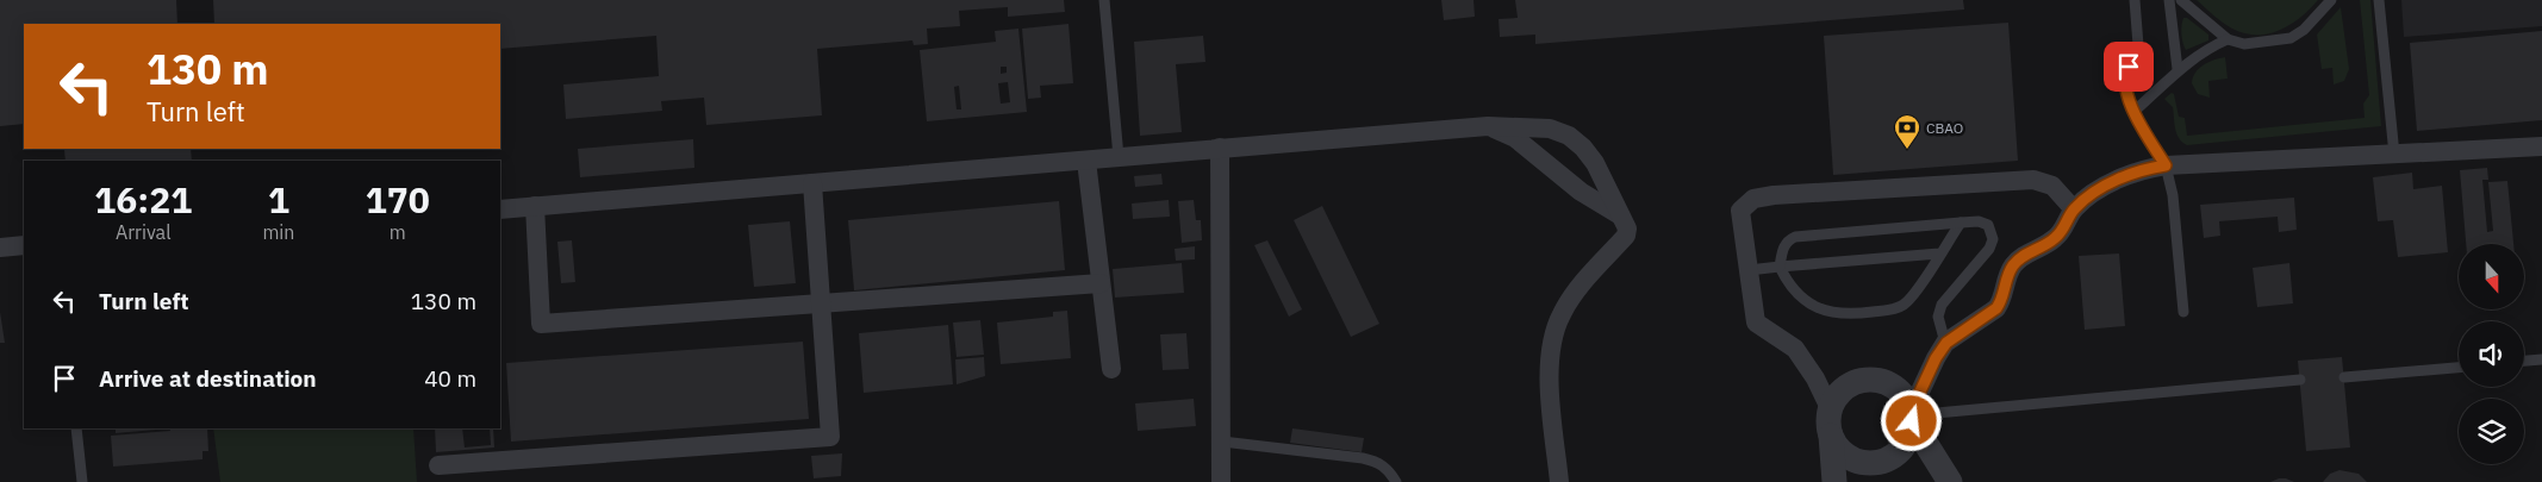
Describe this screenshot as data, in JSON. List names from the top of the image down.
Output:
{
  "places": {
    "bank": ["CBAO"]
  },
  "north": "bottom",
  "page": {
    "turn": ["130 m", "Turn left"],
    "eta": [
      "16:21",
      "Arrival",
      "1",
      "min",
      "170",
      "m"
    ],
    "list": [
      {
        "name": "Turn left",
        "value": "130 m"
      },
      {
        "name": "Arrive at destination",
        "value": "40 m"
      }
    ]
  }
}
